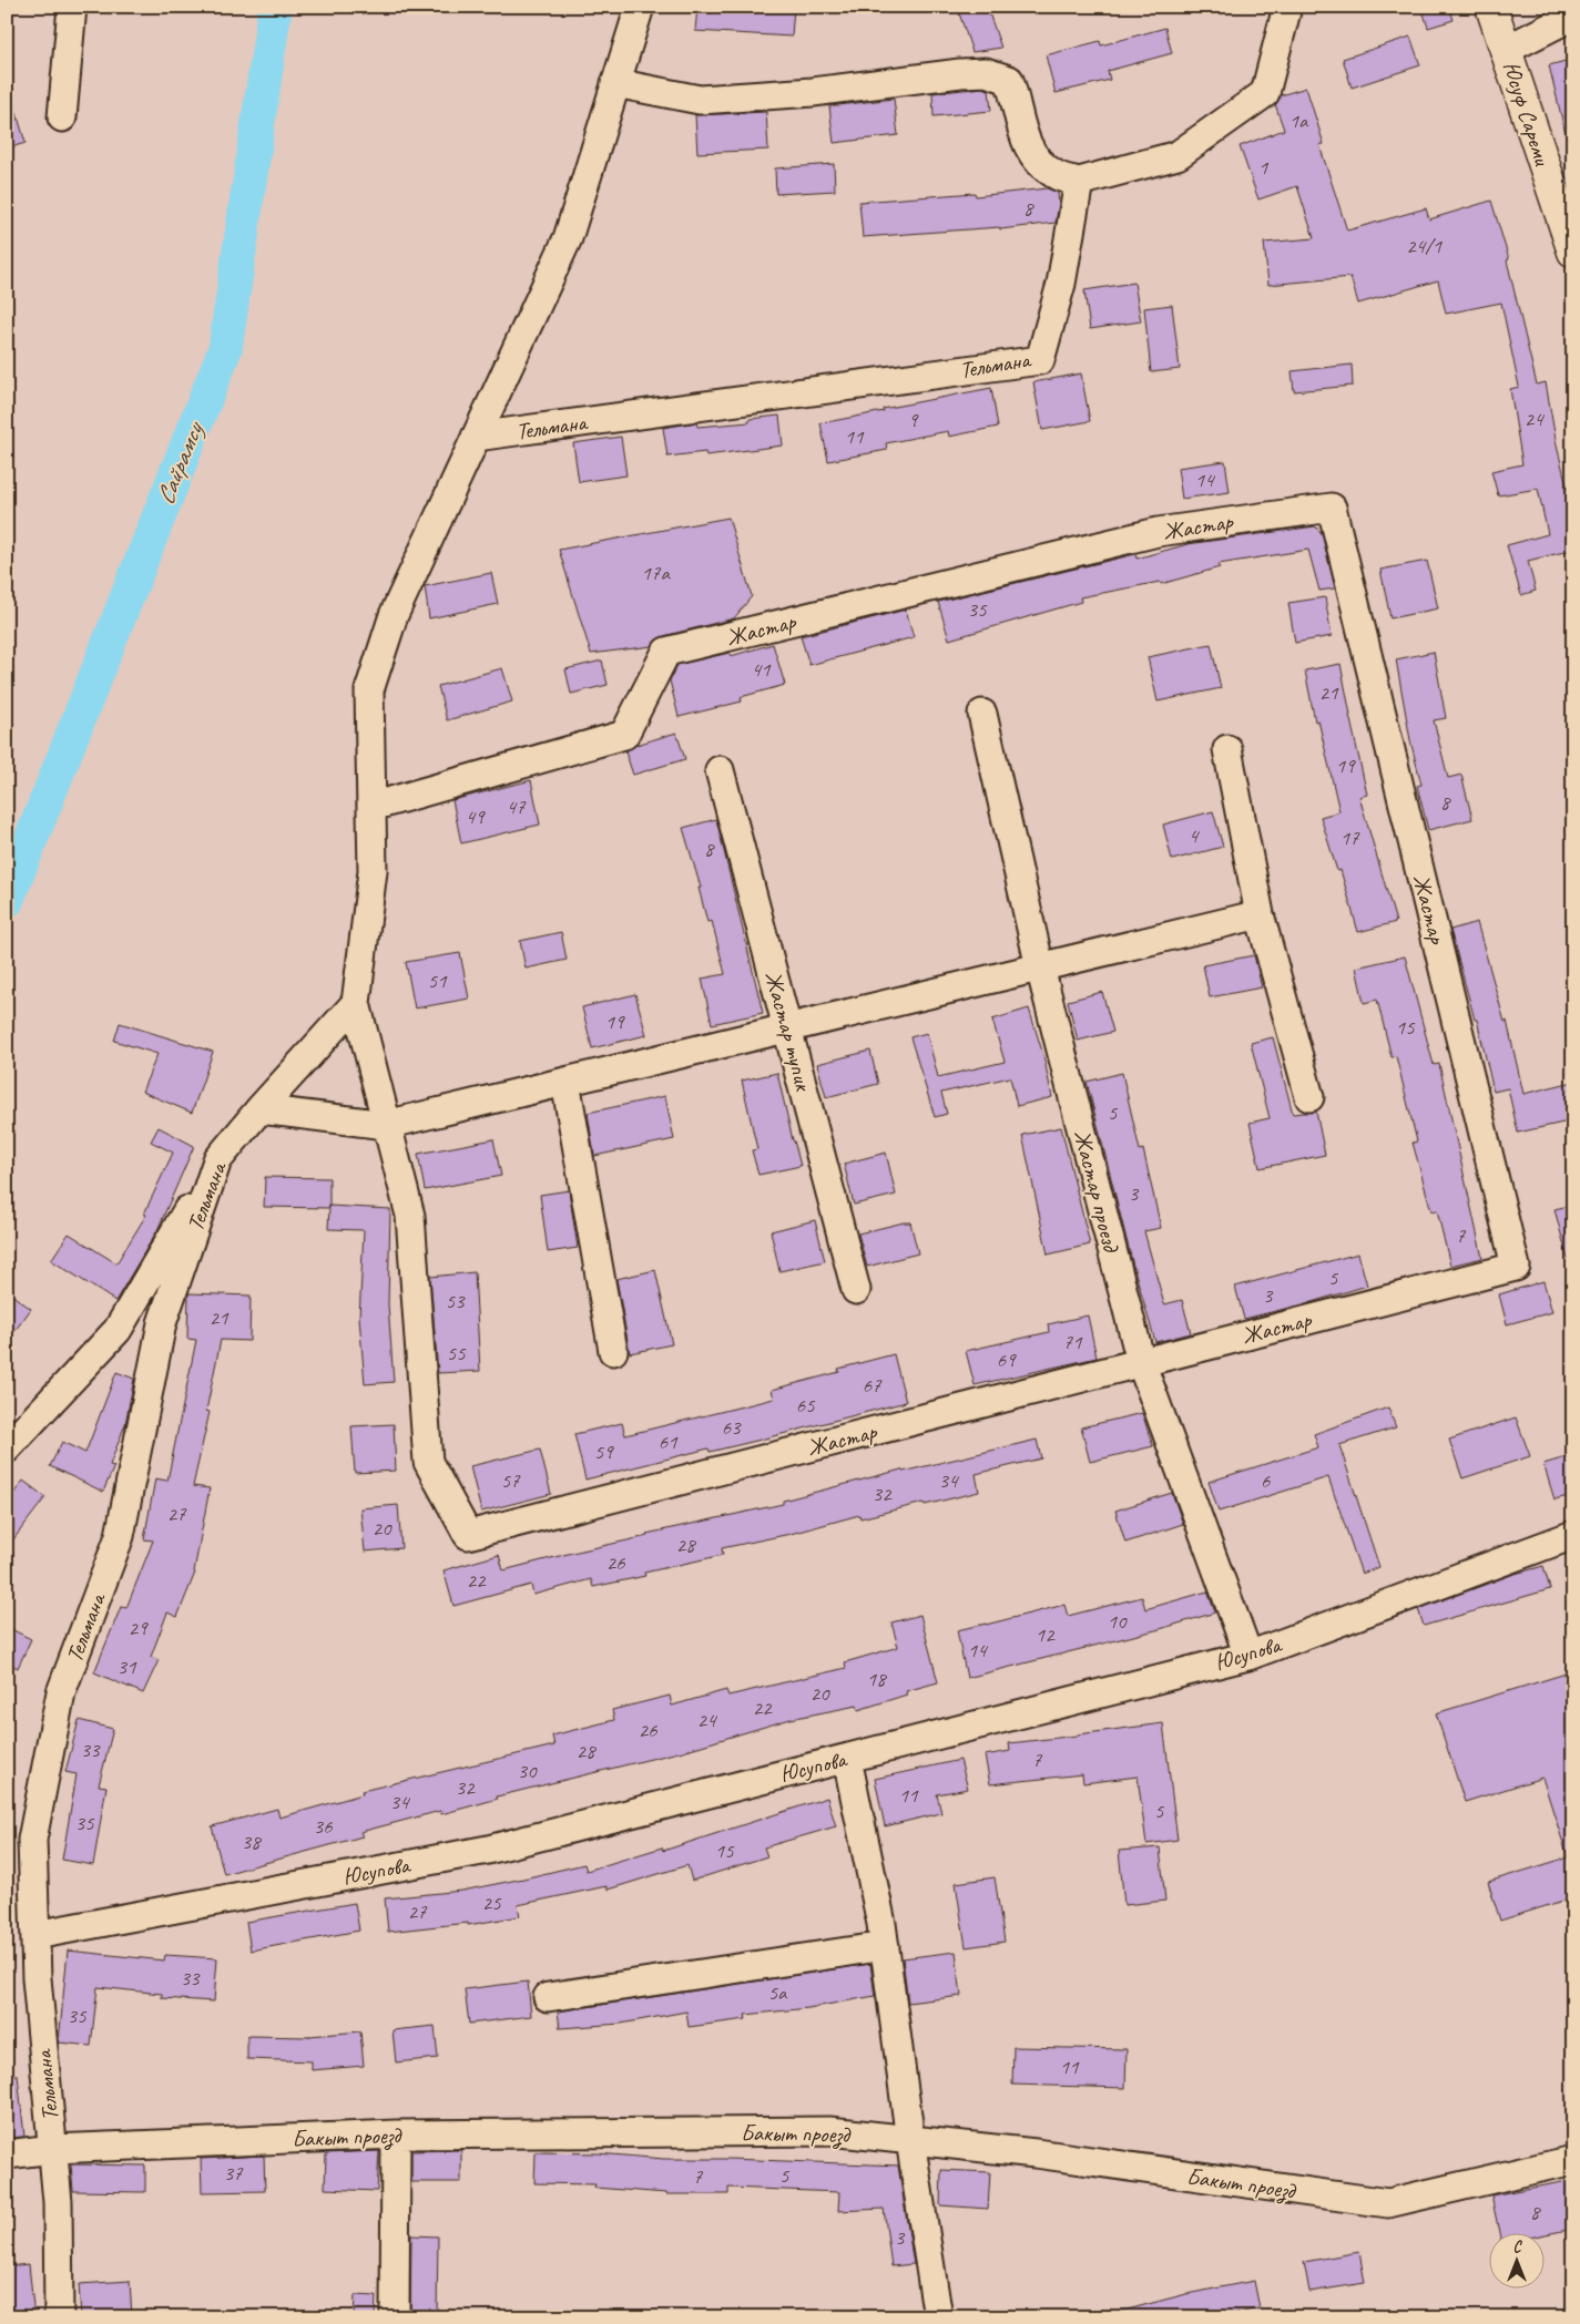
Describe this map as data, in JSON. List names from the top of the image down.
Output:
{
  "streets": {
    "main road": ["Юсуф Сареми"],
    "street": [
      "Тельмана",
      "Жастар",
      "Жастар тупик",
      "Жастар проезд",
      "Юсупова",
      "Бакыт проезд"
    ]
  },
  "crossings": [
    ["Тельмана", "Юсупова"],
    ["Тельмана", "Бакыт проезд"],
    ["Жастар", "Жастар проезд"],
    ["Жастар проезд", "Юсупова"]
  ],
  "water": ["Сайрамсу"],
  "house_numbers": [
    "1а",
    "1",
    "8",
    "24/1",
    "24",
    "9",
    "11",
    "14",
    "17a",
    "35",
    "41",
    "21",
    "19",
    "8",
    "47",
    "49",
    "4",
    "17",
    "8",
    "51",
    "19",
    "15",
    "5",
    "3",
    "7",
    "5",
    "3",
    "53",
    "21",
    "71",
    "55",
    "69",
    "67",
    "65",
    "63",
    "61",
    "59",
    "57",
    "34",
    "6",
    "32",
    "27",
    "20",
    "28",
    "26",
    "22",
    "10",
    "29",
    "12",
    "14",
    "31",
    "18",
    "20",
    "22",
    "24",
    "26",
    "33",
    "28",
    "7",
    "30",
    "32",
    "11",
    "34",
    "5",
    "35",
    "36",
    "38",
    "15",
    "25",
    "27",
    "33",
    "5а",
    "35",
    "11",
    "37",
    "5",
    "7",
    "8",
    "3"
  ],
  "north": "top"
}
